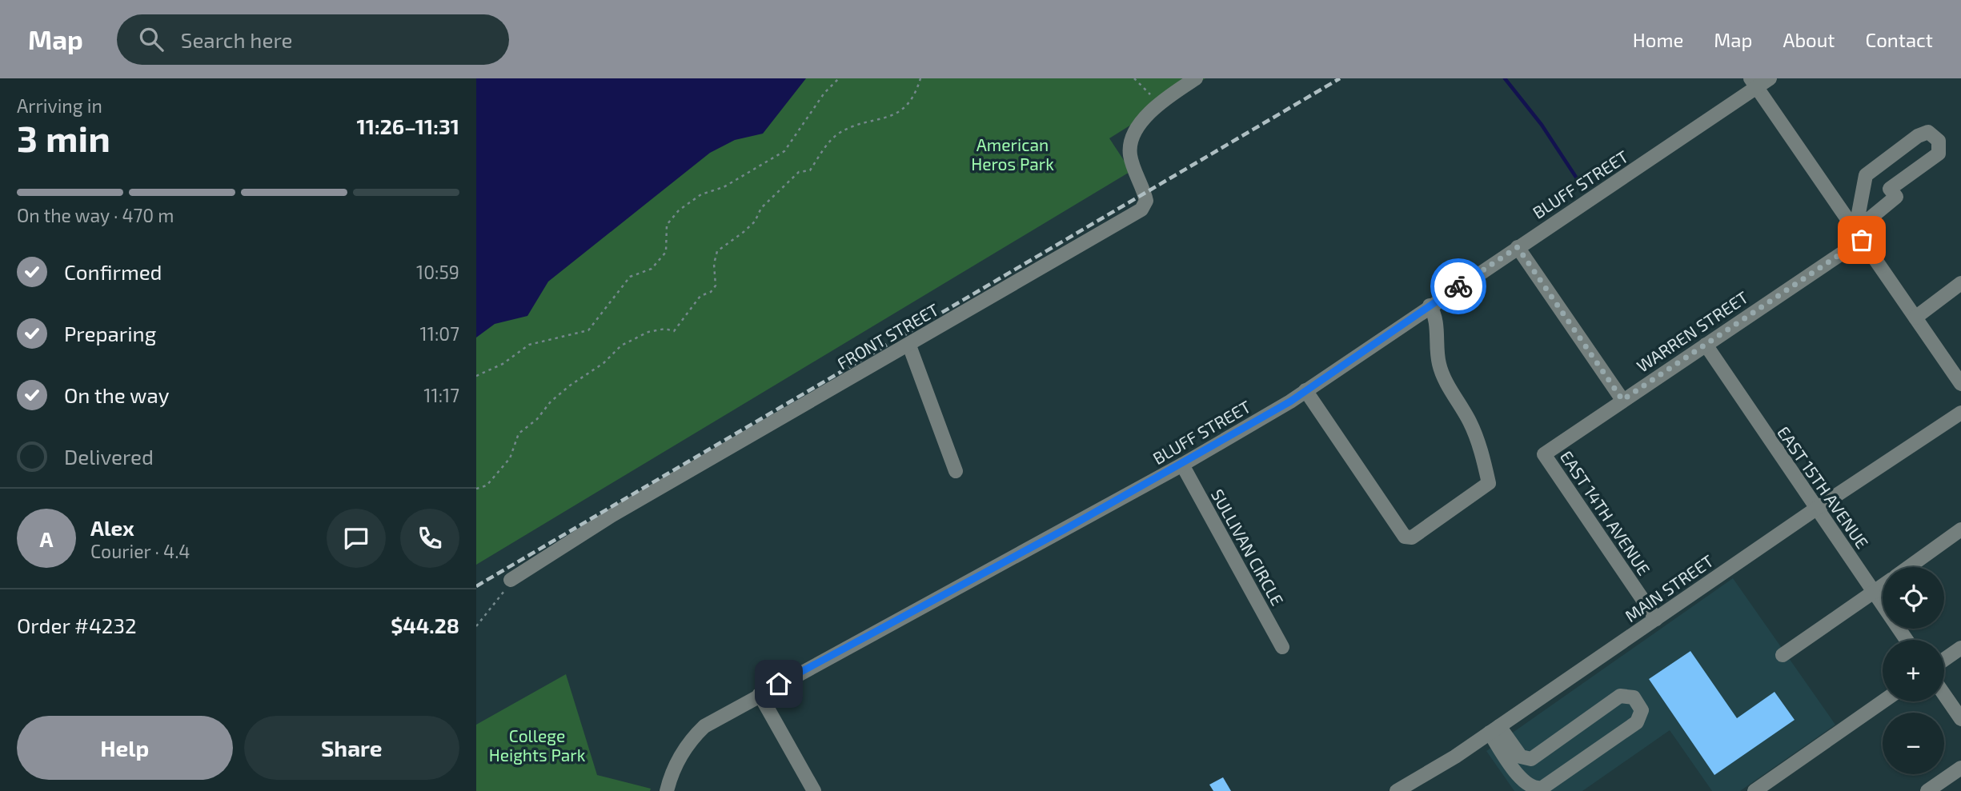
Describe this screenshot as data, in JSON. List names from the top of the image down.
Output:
{
  "streets": {
    "street": [
      "BLUFF STREET",
      "WARREN STREET",
      "FRONT STREET",
      "EAST 15TH AVENUE",
      "EAST 14TH AVENUE",
      "SULLIVAN CIRCLE",
      "MAIN STREET"
    ]
  },
  "crossings": [
    ["BLUFF STREET", "SULLIVAN CIRCLE"],
    ["WARREN STREET", "EAST 15TH AVENUE"],
    ["WARREN STREET", "EAST 14TH AVENUE"],
    ["EAST 15TH AVENUE", "MAIN STREET"],
    ["EAST 14TH AVENUE", "MAIN STREET"]
  ],
  "parks": ["American Heros Park", "College Heights Park"],
  "page": {
    "header": "Map",
    "search": "Search here",
    "nav": [
      "Home",
      "Map",
      "About",
      "Contact"
    ],
    "heading": ["3 min", "Arriving in", "11:26–11:31"],
    "panel": [
      "Alex",
      "Courier · 4.4",
      "Order #4232",
      "$44.28"
    ],
    "bar": "On the way · 470 m",
    "list": [
      ["Confirmed", "10:59"],
      ["Preparing", "11:07"],
      ["On the way", "11:17"],
      "Delivered"
    ],
    "round": "A",
    "map_buttons": ["+", "−"],
    "buttons": ["Help", "Share"]
  }
}
